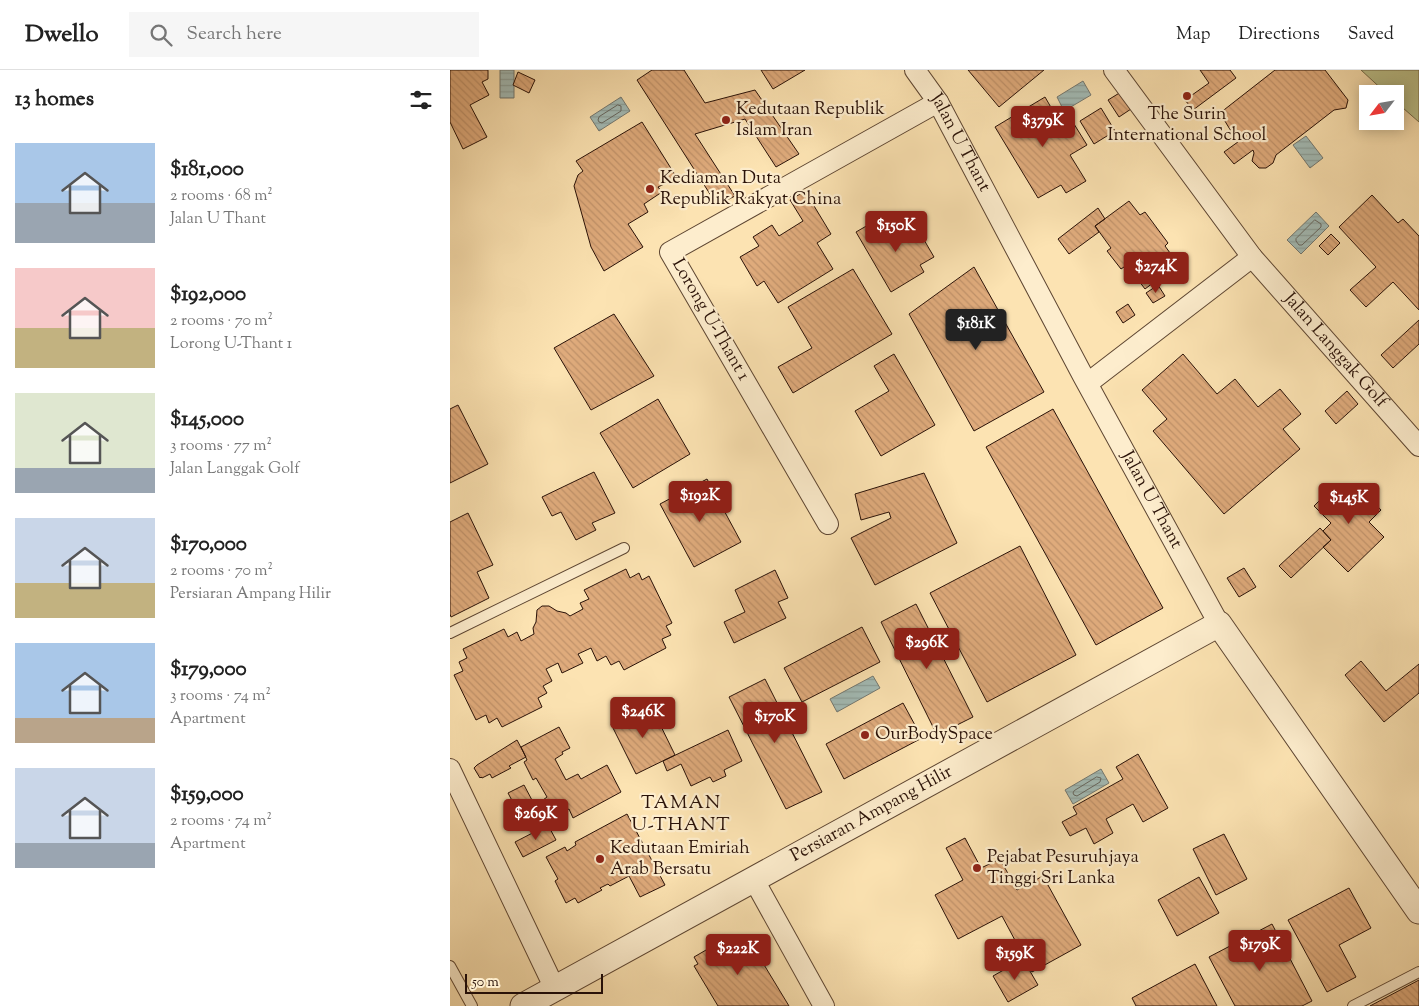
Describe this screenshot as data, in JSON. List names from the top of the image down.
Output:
{
  "streets": {
    "street": [
      "Jalan U Thant",
      "Lorong U-Thant 1",
      "Jalan Langgak Golf",
      "Persiaran Ampang Hilir"
    ]
  },
  "crossings": [
    ["Jalan U Thant", "Lorong U-Thant 1"],
    ["Jalan U Thant", "Persiaran Ampang Hilir"]
  ],
  "districts": ["TAMAN U-THANT"],
  "places": [
    "The Surin International School",
    "Kedutaan Republik Islam Iran",
    "Kediaman Duta Republik Rakyat China",
    "OurBodySpace",
    "Kedutaan Emiriah Arab Bersatu",
    "Pejabat Pesuruhjaya Tinggi Sri Lanka"
  ],
  "scale_bar": "50 m",
  "north": "bottom left",
  "page": {
    "header": "Dwello",
    "search": "Search here",
    "nav": ["Map", "Directions", "Saved"],
    "heading": "13 homes",
    "price": [
      "$379K",
      "$150K",
      "$274K",
      "$181K",
      "$192K",
      "$145K",
      "$296K",
      "$246K",
      "$170K",
      "$269K",
      "$179K",
      "$222K",
      "$159K"
    ],
    "list": [
      {
        "name": "$181,000",
        "note": "2 rooms · 68 m² · Jalan U Thant"
      },
      {
        "name": "$192,000",
        "note": "2 rooms · 70 m² · Lorong U-Thant 1"
      },
      {
        "name": "$145,000",
        "note": "3 rooms · 77 m² · Jalan Langgak Golf"
      },
      {
        "name": "$170,000",
        "note": "2 rooms · 70 m² · Persiaran Ampang Hilir"
      },
      {
        "name": "$179,000",
        "note": "3 rooms · 74 m² · Apartment"
      },
      {
        "name": "$159,000",
        "note": "2 rooms · 74 m² · Apartment"
      }
    ],
    "scale": "50 m"
  }
}
